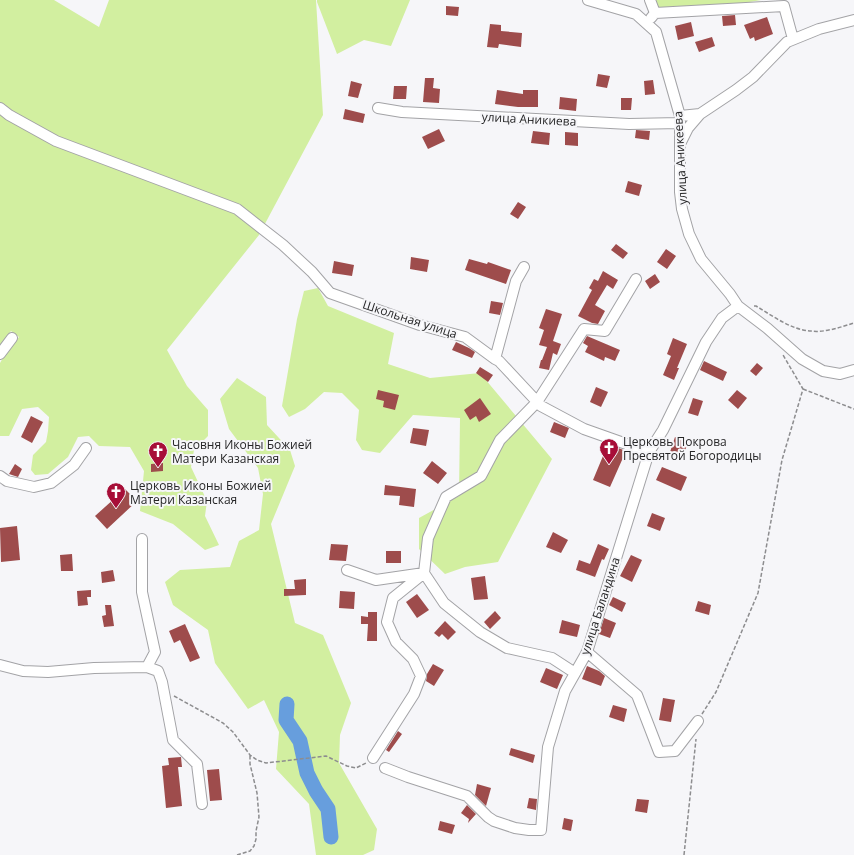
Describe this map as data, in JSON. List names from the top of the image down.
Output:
{
  "streets": {
    "street": [
      "улица Аникиева",
      "улица Аникеева",
      "Школьная улица",
      "улица Баландина"
    ]
  },
  "crossings": [
    ["улица Аникиева", "улица Аникеева"],
    ["улица Аникеева", "улица Баландина"],
    ["Школьная улица", "улица Баландина"]
  ],
  "places": {
    "church": ["Церковь Покрова Пресвятой Богородицы", "Часовня Иконы Божией Матери Казанская", "Церковь Иконы Божией Матери Казанская"]
  }
}
